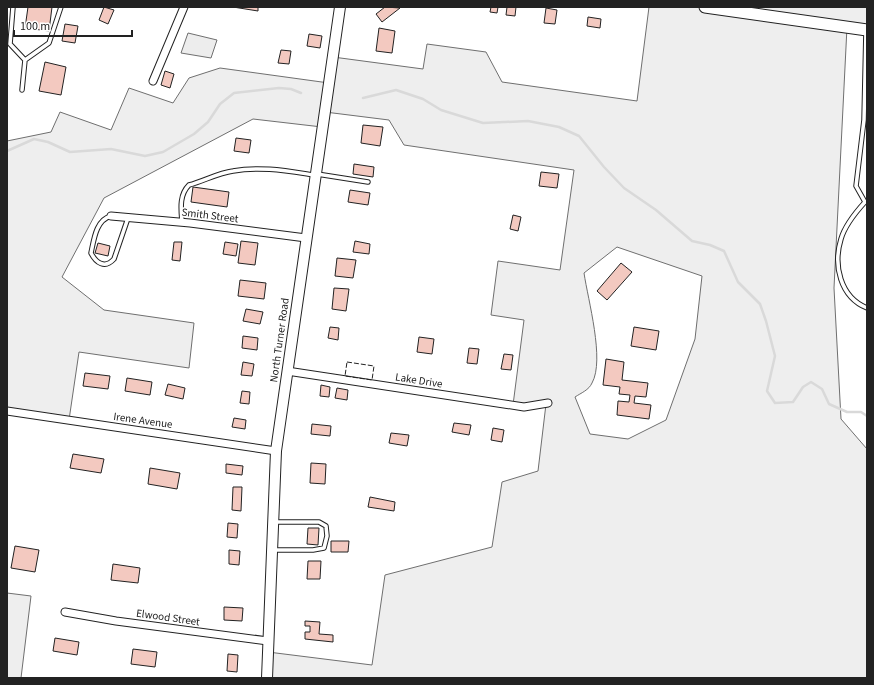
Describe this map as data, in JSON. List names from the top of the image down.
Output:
{
  "streets": {
    "street": [
      "Smith Street",
      "North Turner Road",
      "Lake Drive",
      "Irene Avenue",
      "Elwood Street"
    ]
  },
  "crossings": [
    ["Smith Street", "North Turner Road"],
    ["North Turner Road", "Lake Drive"],
    ["North Turner Road", "Irene Avenue"],
    ["North Turner Road", "Elwood Street"]
  ],
  "scale_bar": "100 m"
}
